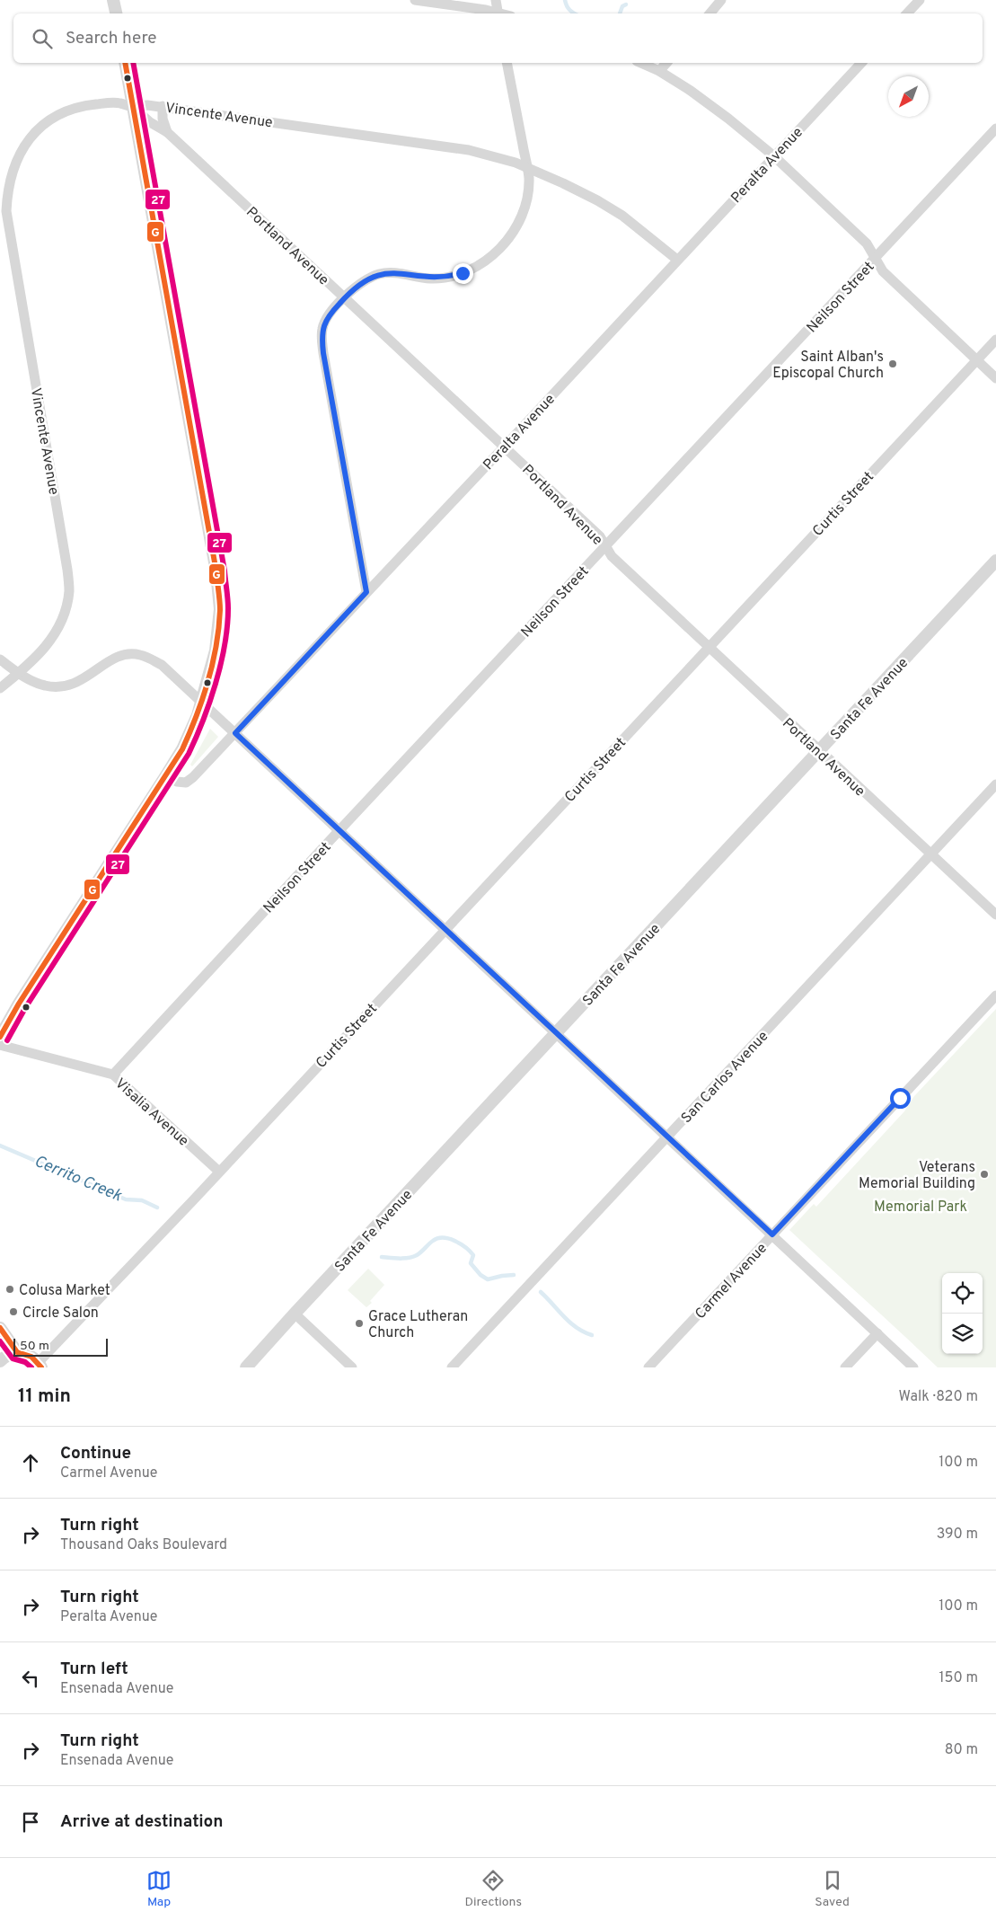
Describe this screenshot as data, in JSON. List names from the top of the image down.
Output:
{
  "streets": {
    "street": [
      "Vincente Avenue",
      "Peralta Avenue",
      "Portland Avenue",
      "Neilson Street",
      "Curtis Street",
      "Santa Fe Avenue",
      "San Carlos Avenue",
      "Visalia Avenue",
      "Carmel Avenue"
    ]
  },
  "crossings": [
    ["Vincente Avenue", "Peralta Avenue"],
    ["Vincente Avenue", "Portland Avenue"],
    ["Peralta Avenue", "Portland Avenue"],
    ["Portland Avenue", "Neilson Street"],
    ["Portland Avenue", "Curtis Street"],
    ["Portland Avenue", "Santa Fe Avenue"],
    ["Portland Avenue", "San Carlos Avenue"],
    ["Neilson Street", "Visalia Avenue"],
    ["Curtis Street", "Visalia Avenue"]
  ],
  "water": ["Cerrito Creek"],
  "parks": ["Memorial Park"],
  "places": [
    "Saint Alban's Episcopal Church",
    "Veterans Memorial Building",
    "Colusa Market",
    "Circle Salon",
    "Grace Lutheran Church"
  ],
  "lines": ["transit line G", "transit line 27"],
  "scale_bar": "50 m",
  "north": "bottom left",
  "page": {
    "search": "Search here",
    "scale": "50 m",
    "heading": ["11 min", "Walk · 820 m"],
    "list": [
      ["Continue", "Carmel Avenue", "100 m"],
      ["Turn right", "Thousand Oaks Boulevard", "390 m"],
      ["Turn right", "Peralta Avenue", "100 m"],
      ["Turn left", "Ensenada Avenue", "150 m"],
      ["Turn right", "Ensenada Avenue", "80 m"],
      "Arrive at destination"
    ],
    "nav": ["Map", "Directions", "Saved"]
  }
}
